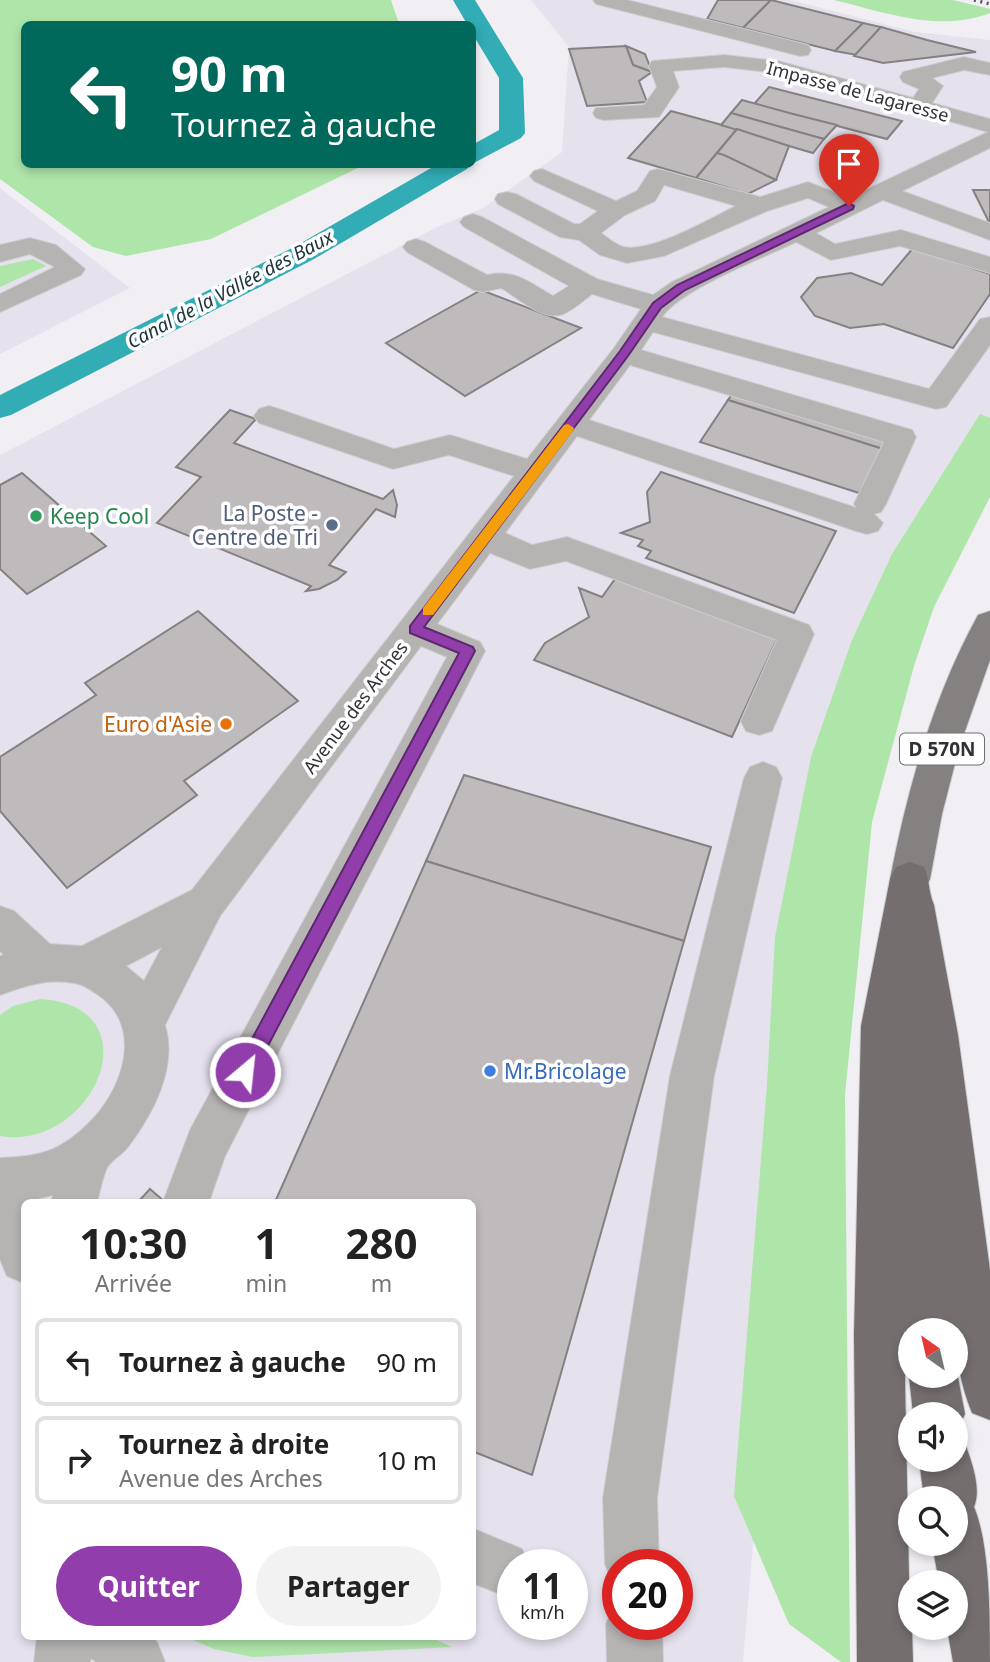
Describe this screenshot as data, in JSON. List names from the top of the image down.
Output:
{
  "streets": {
    "main road": ["D 570N"],
    "street": ["Impasse de Lagaresse", "Avenue des Arches"]
  },
  "water": ["Canal de la Vallée des Baux"],
  "places": [
    "Keep Cool",
    "La Poste - Centre de Tri",
    "Euro d'Asie",
    "Mr.Bricolage"
  ],
  "north": "top left",
  "page": {
    "turn": ["90 m", "Tournez à gauche"],
    "eta": [
      "10:30",
      "Arrivée",
      "1",
      "min",
      "280",
      "m"
    ],
    "list": [
      {
        "name": "Tournez à gauche",
        "value": "90 m"
      },
      {
        "name": "Tournez à droite",
        "note": "Avenue des Arches",
        "value": "10 m"
      }
    ],
    "buttons": ["Quitter", "Partager"],
    "speed": "11 km/h",
    "limit": "20"
  }
}
